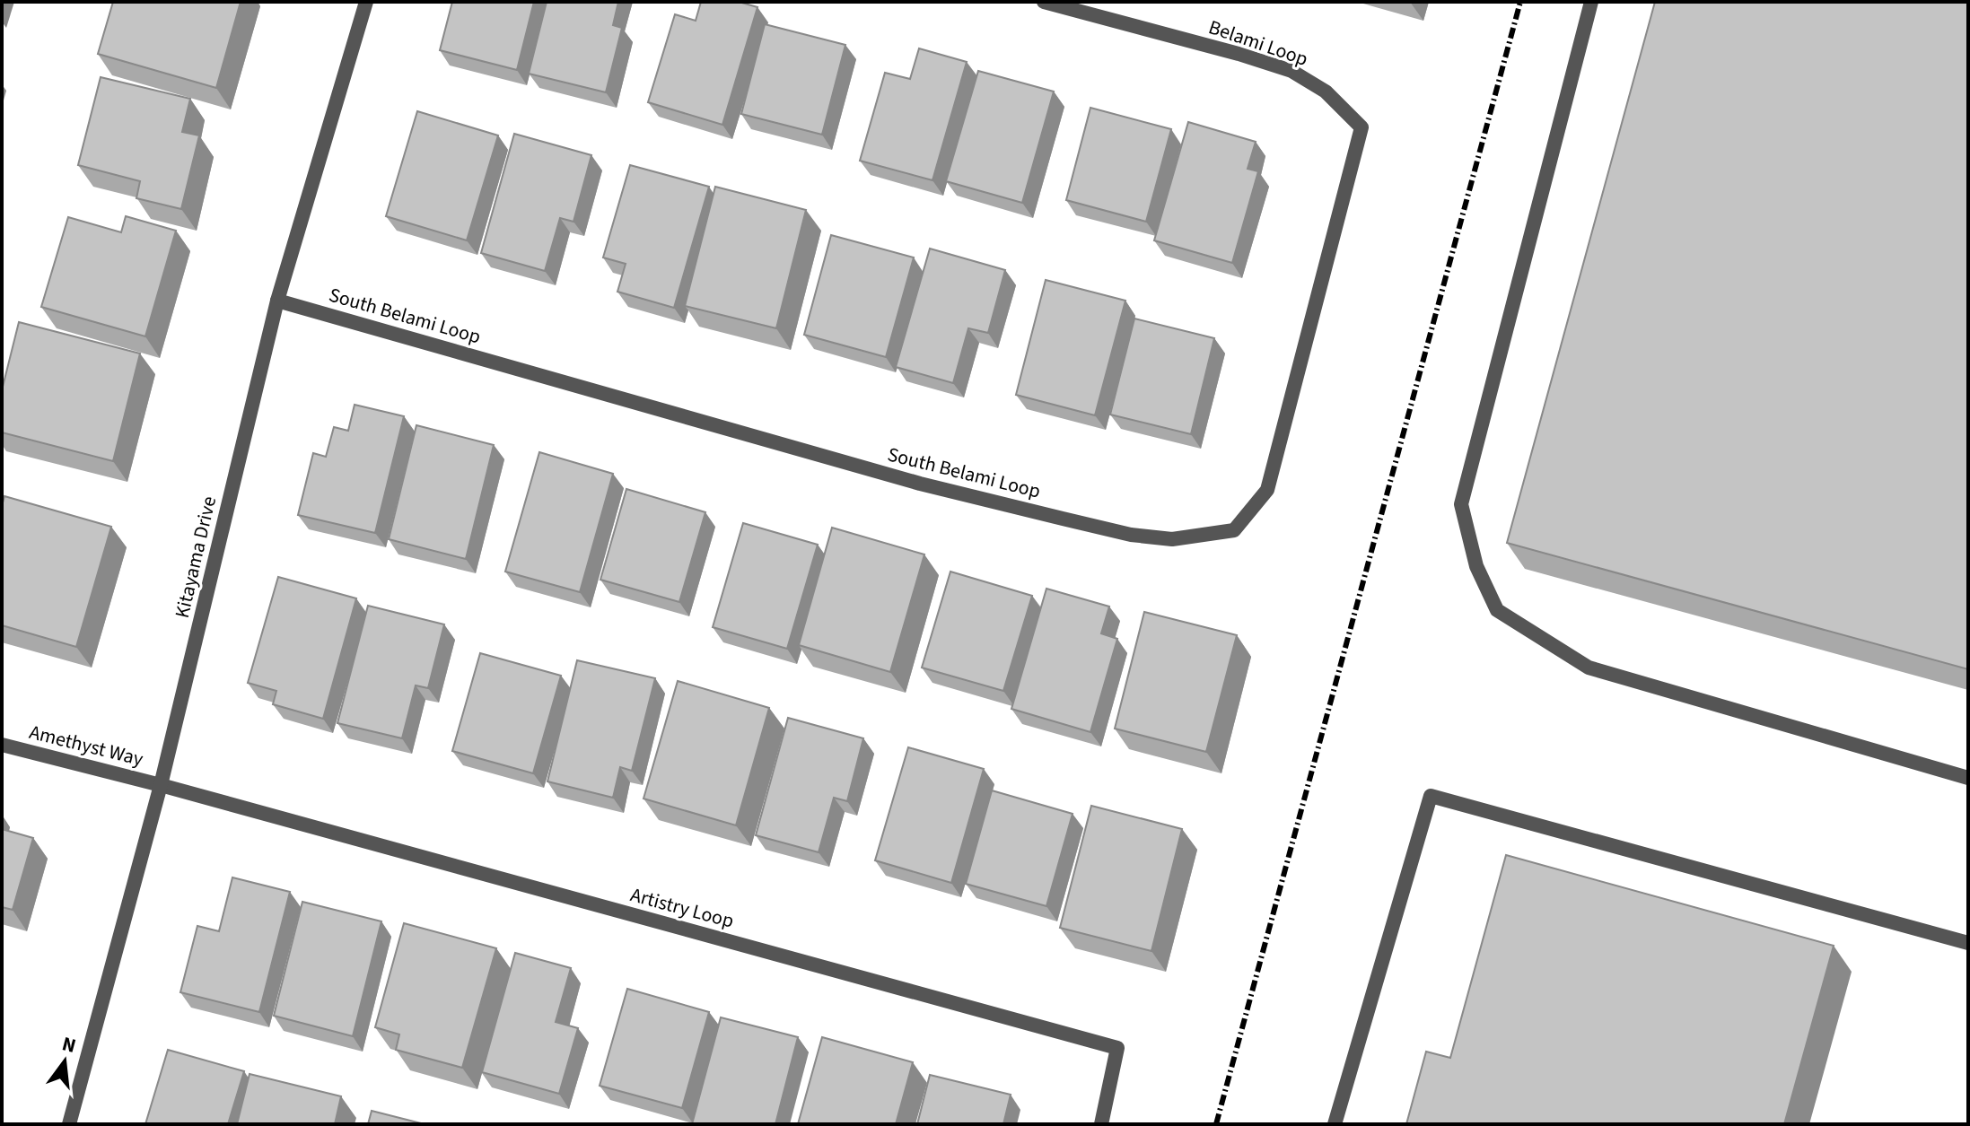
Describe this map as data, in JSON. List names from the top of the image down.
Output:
{
  "streets": {
    "street": [
      "Belami Loop",
      "South Belami Loop",
      "Kitayama Drive",
      "Amethyst Way",
      "Artistry Loop"
    ]
  },
  "crossings": [
    ["Belami Loop", "South Belami Loop"],
    ["South Belami Loop", "Kitayama Drive"],
    ["Kitayama Drive", "Amethyst Way"],
    ["Kitayama Drive", "Artistry Loop"],
    ["Amethyst Way", "Artistry Loop"]
  ],
  "north": "top"
}
